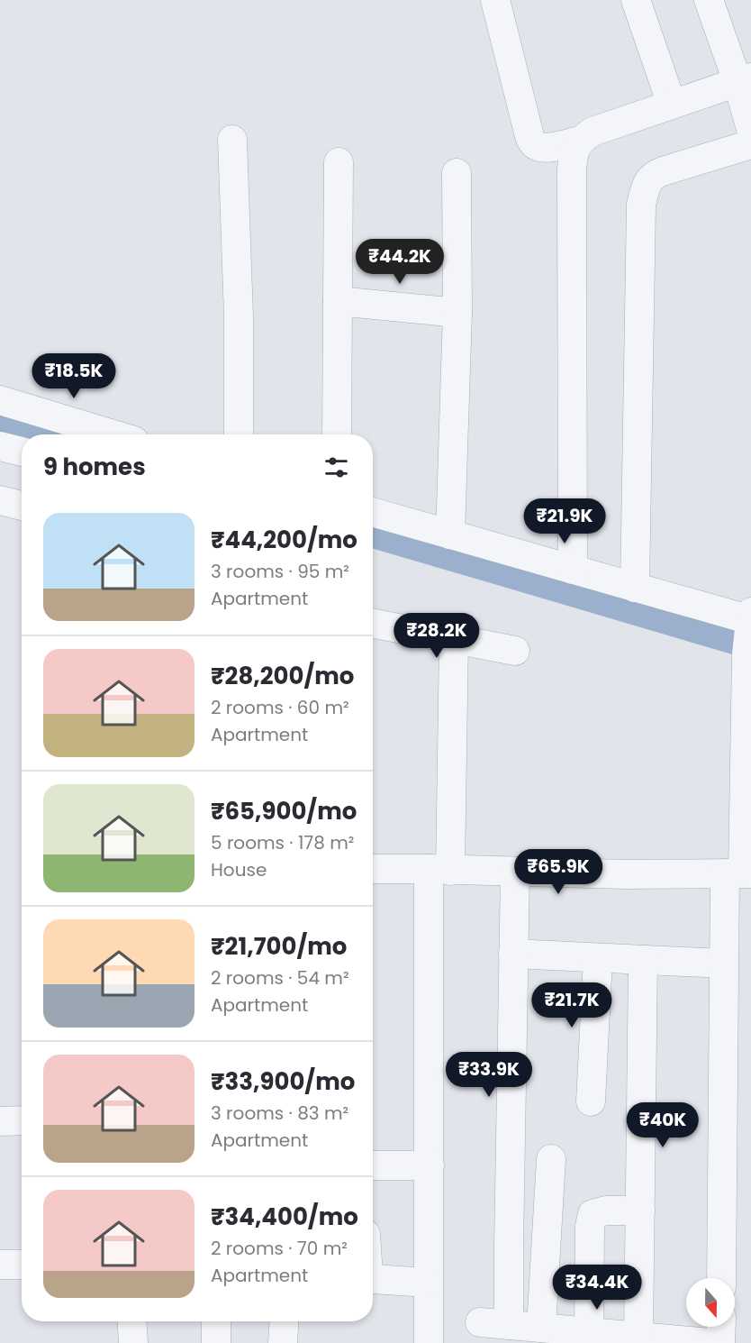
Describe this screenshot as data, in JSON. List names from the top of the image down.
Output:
{
  "north": "bottom",
  "page": {
    "price": [
      "₹44.2K",
      "₹18.5K",
      "₹21.9K",
      "₹28.2K",
      "₹65.9K",
      "₹21.7K",
      "₹33.9K",
      "₹40K",
      "₹34.4K"
    ],
    "heading": "9 homes",
    "list": [
      {
        "name": "₹44,200/mo",
        "note": "3 rooms · 95 m² · Apartment"
      },
      {
        "name": "₹28,200/mo",
        "note": "2 rooms · 60 m² · Apartment"
      },
      {
        "name": "₹65,900/mo",
        "note": "5 rooms · 178 m² · House"
      },
      {
        "name": "₹21,700/mo",
        "note": "2 rooms · 54 m² · Apartment"
      },
      {
        "name": "₹33,900/mo",
        "note": "3 rooms · 83 m² · Apartment"
      },
      {
        "name": "₹34,400/mo",
        "note": "2 rooms · 70 m² · Apartment"
      }
    ]
  }
}
